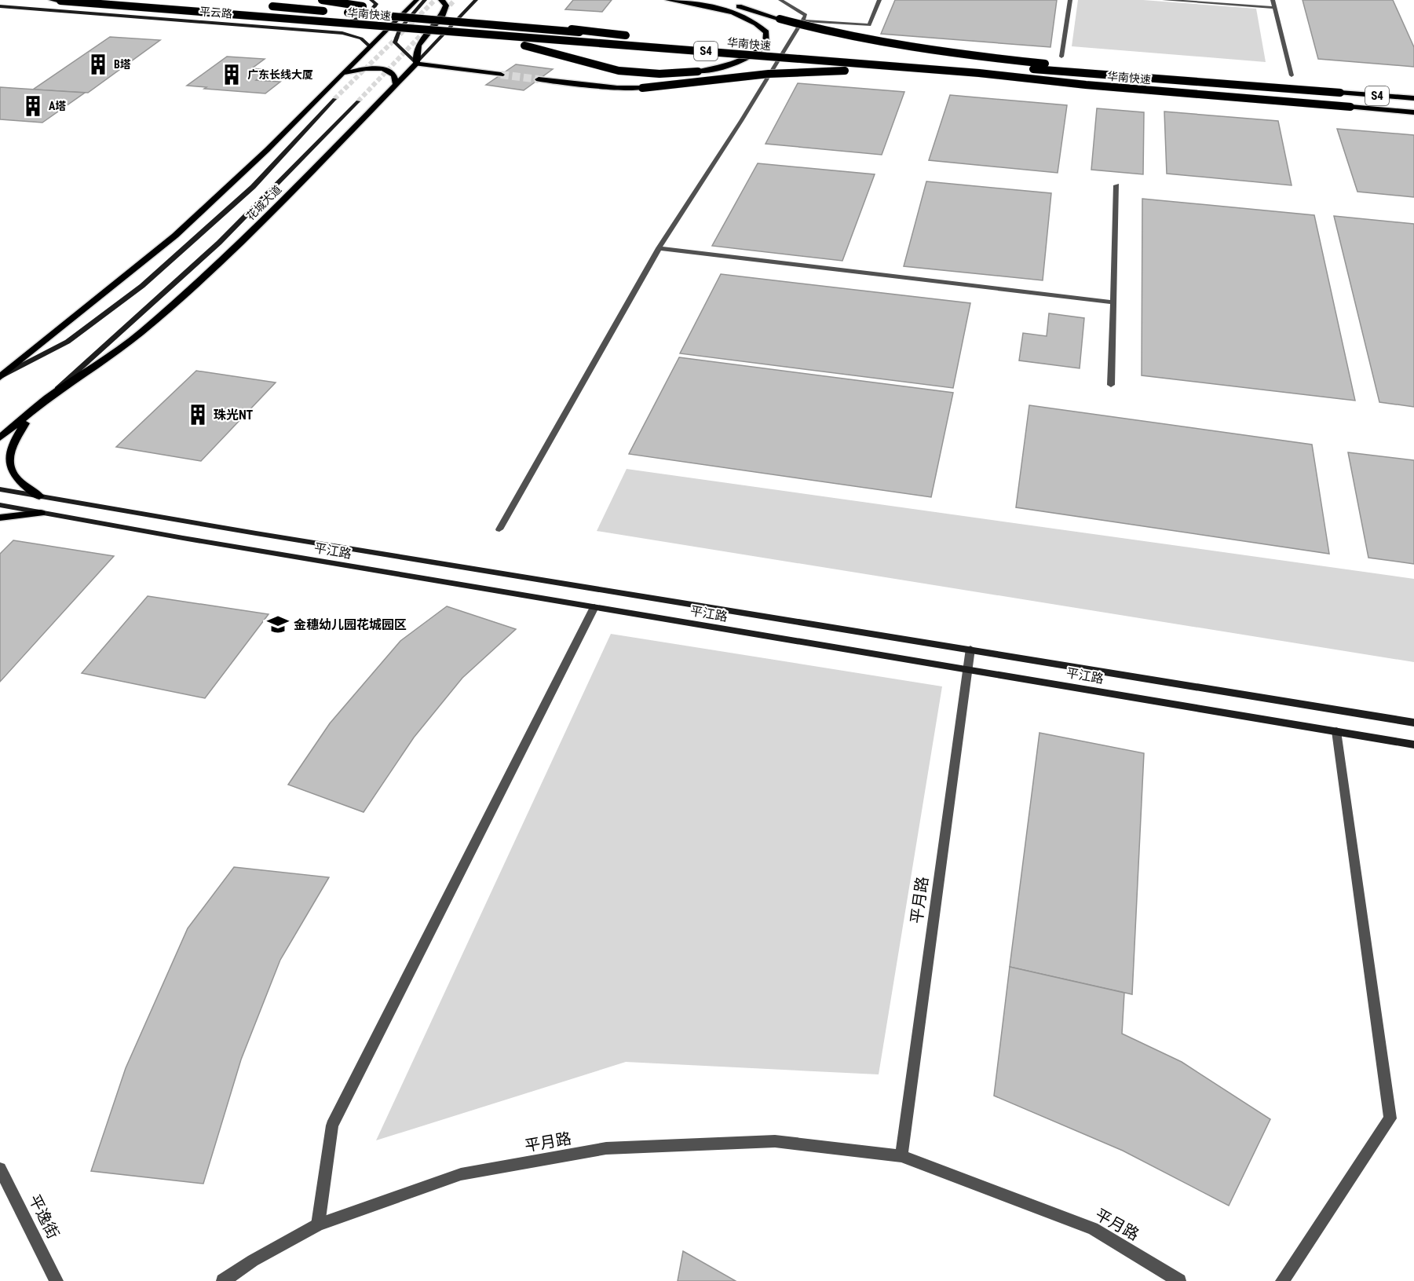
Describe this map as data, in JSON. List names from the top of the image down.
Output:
{
  "streets": {
    "highway": ["华南快速", "S4"],
    "main road": ["花城大道"],
    "street": [
      "平云路",
      "平江路",
      "平月路",
      "平逸街"
    ]
  },
  "crossings": [
    ["平云路", "花城大道"],
    ["平江路", "平月路"]
  ],
  "places": {
    "building": [
      "B塔",
      "广东长线大厦",
      "A塔",
      "珠光NT"
    ],
    "school or university": ["金穗幼儿园花城园区"]
  }
}
